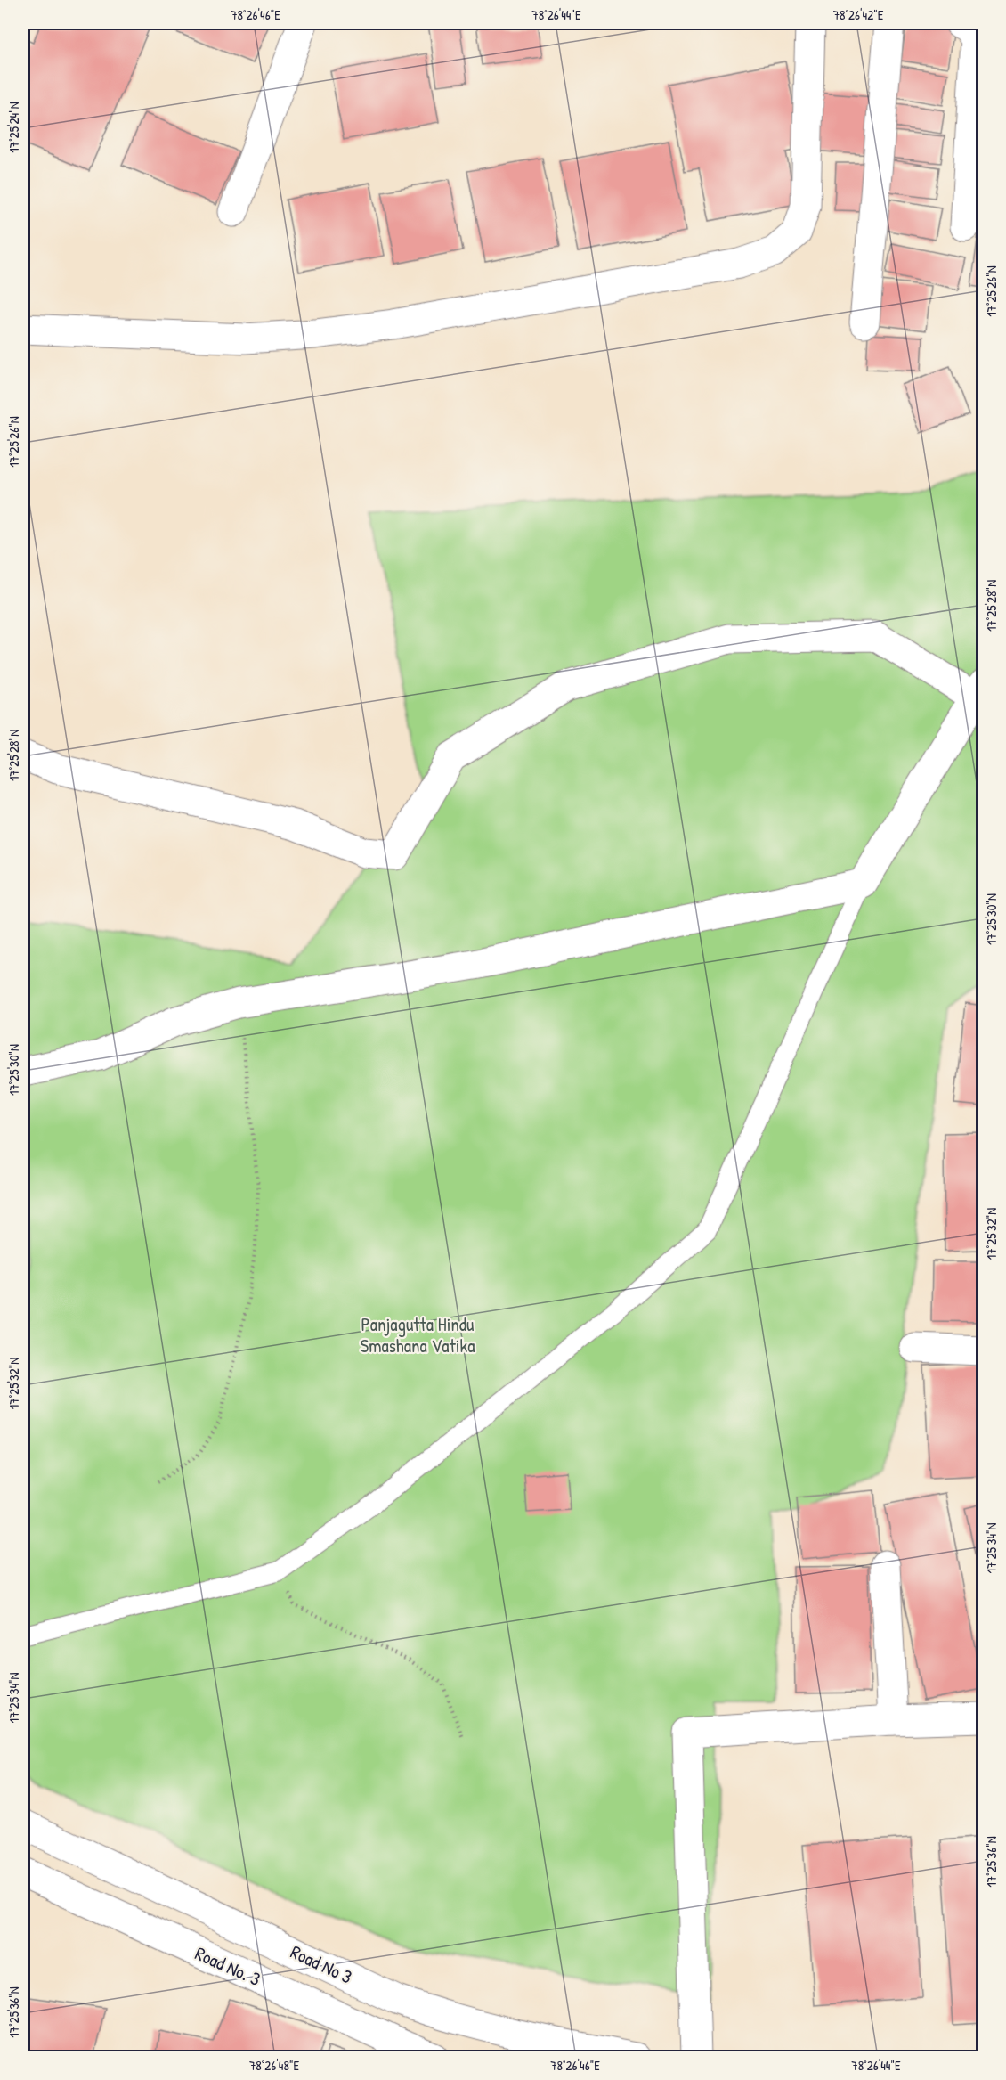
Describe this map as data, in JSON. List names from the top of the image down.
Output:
{
  "streets": {
    "street": ["Road No 3", "Road No. 3"]
  },
  "parks": ["Panjagutta Hindu Smashana Vatika"],
  "coordinates": [
    "78°26'46\"E",
    "78°26'44\"E",
    "78°26'42\"E",
    "17°25'24\"N",
    "17°25'26\"N",
    "17°25'28\"N",
    "17°25'30\"N",
    "17°25'32\"N",
    "17°25'34\"N",
    "17°25'36\"N",
    "78°26'48\"E"
  ]
}
